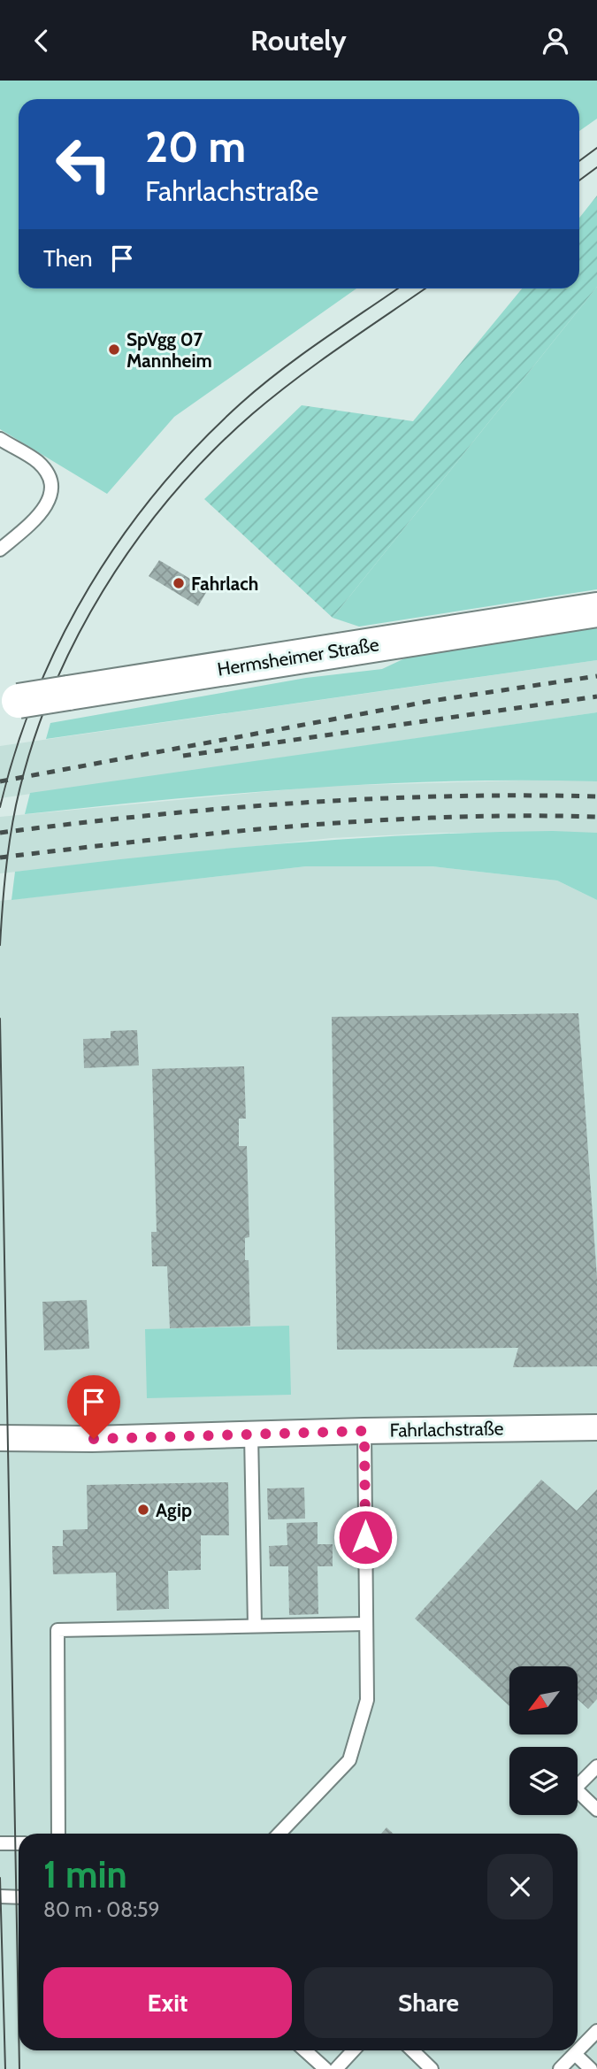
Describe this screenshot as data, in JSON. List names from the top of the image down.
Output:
{
  "streets": {
    "street": ["Hermsheimer Straße", "Fahrlachstraße"]
  },
  "places": ["SpVgg 07 Mannheim", "Fahrlach", "Agip"],
  "north": "bottom left",
  "page": {
    "header": "Routely",
    "turn": ["20 m", "Fahrlachstraße"],
    "then": "Then",
    "heading": ["1 min", "80 m · 08:59"],
    "buttons": ["Exit", "Share"]
  }
}
